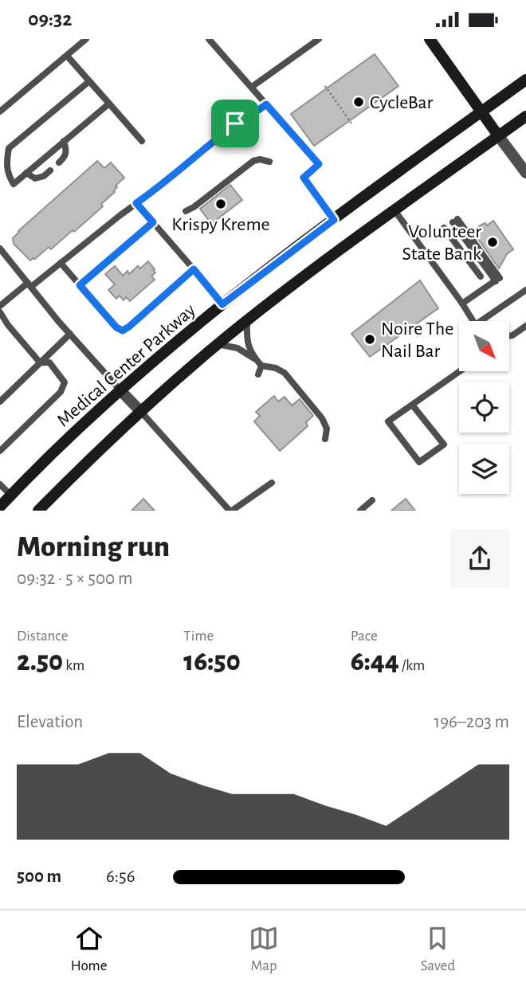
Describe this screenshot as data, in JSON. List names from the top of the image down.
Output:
{
  "streets": {
    "main road": ["Medical Center Parkway"]
  },
  "places": [
    "CycleBar",
    "Krispy Kreme",
    "Volunteer State Bank",
    "Noire The Nail Bar"
  ],
  "north": "bottom right",
  "page": {
    "status": "09:32",
    "heading": ["Morning run", "09:32 · 5 × 500 m"],
    "stats": [
      ["Distance", "2.50 km"],
      ["Time", "16:50"],
      ["Pace", "6:44 /km"]
    ],
    "chart": ["Elevation", "196–203 m"],
    "list": [
      {
        "name": "500 m",
        "note": "6:56"
      }
    ],
    "tabs": ["Home", "Map", "Saved"]
  }
}
